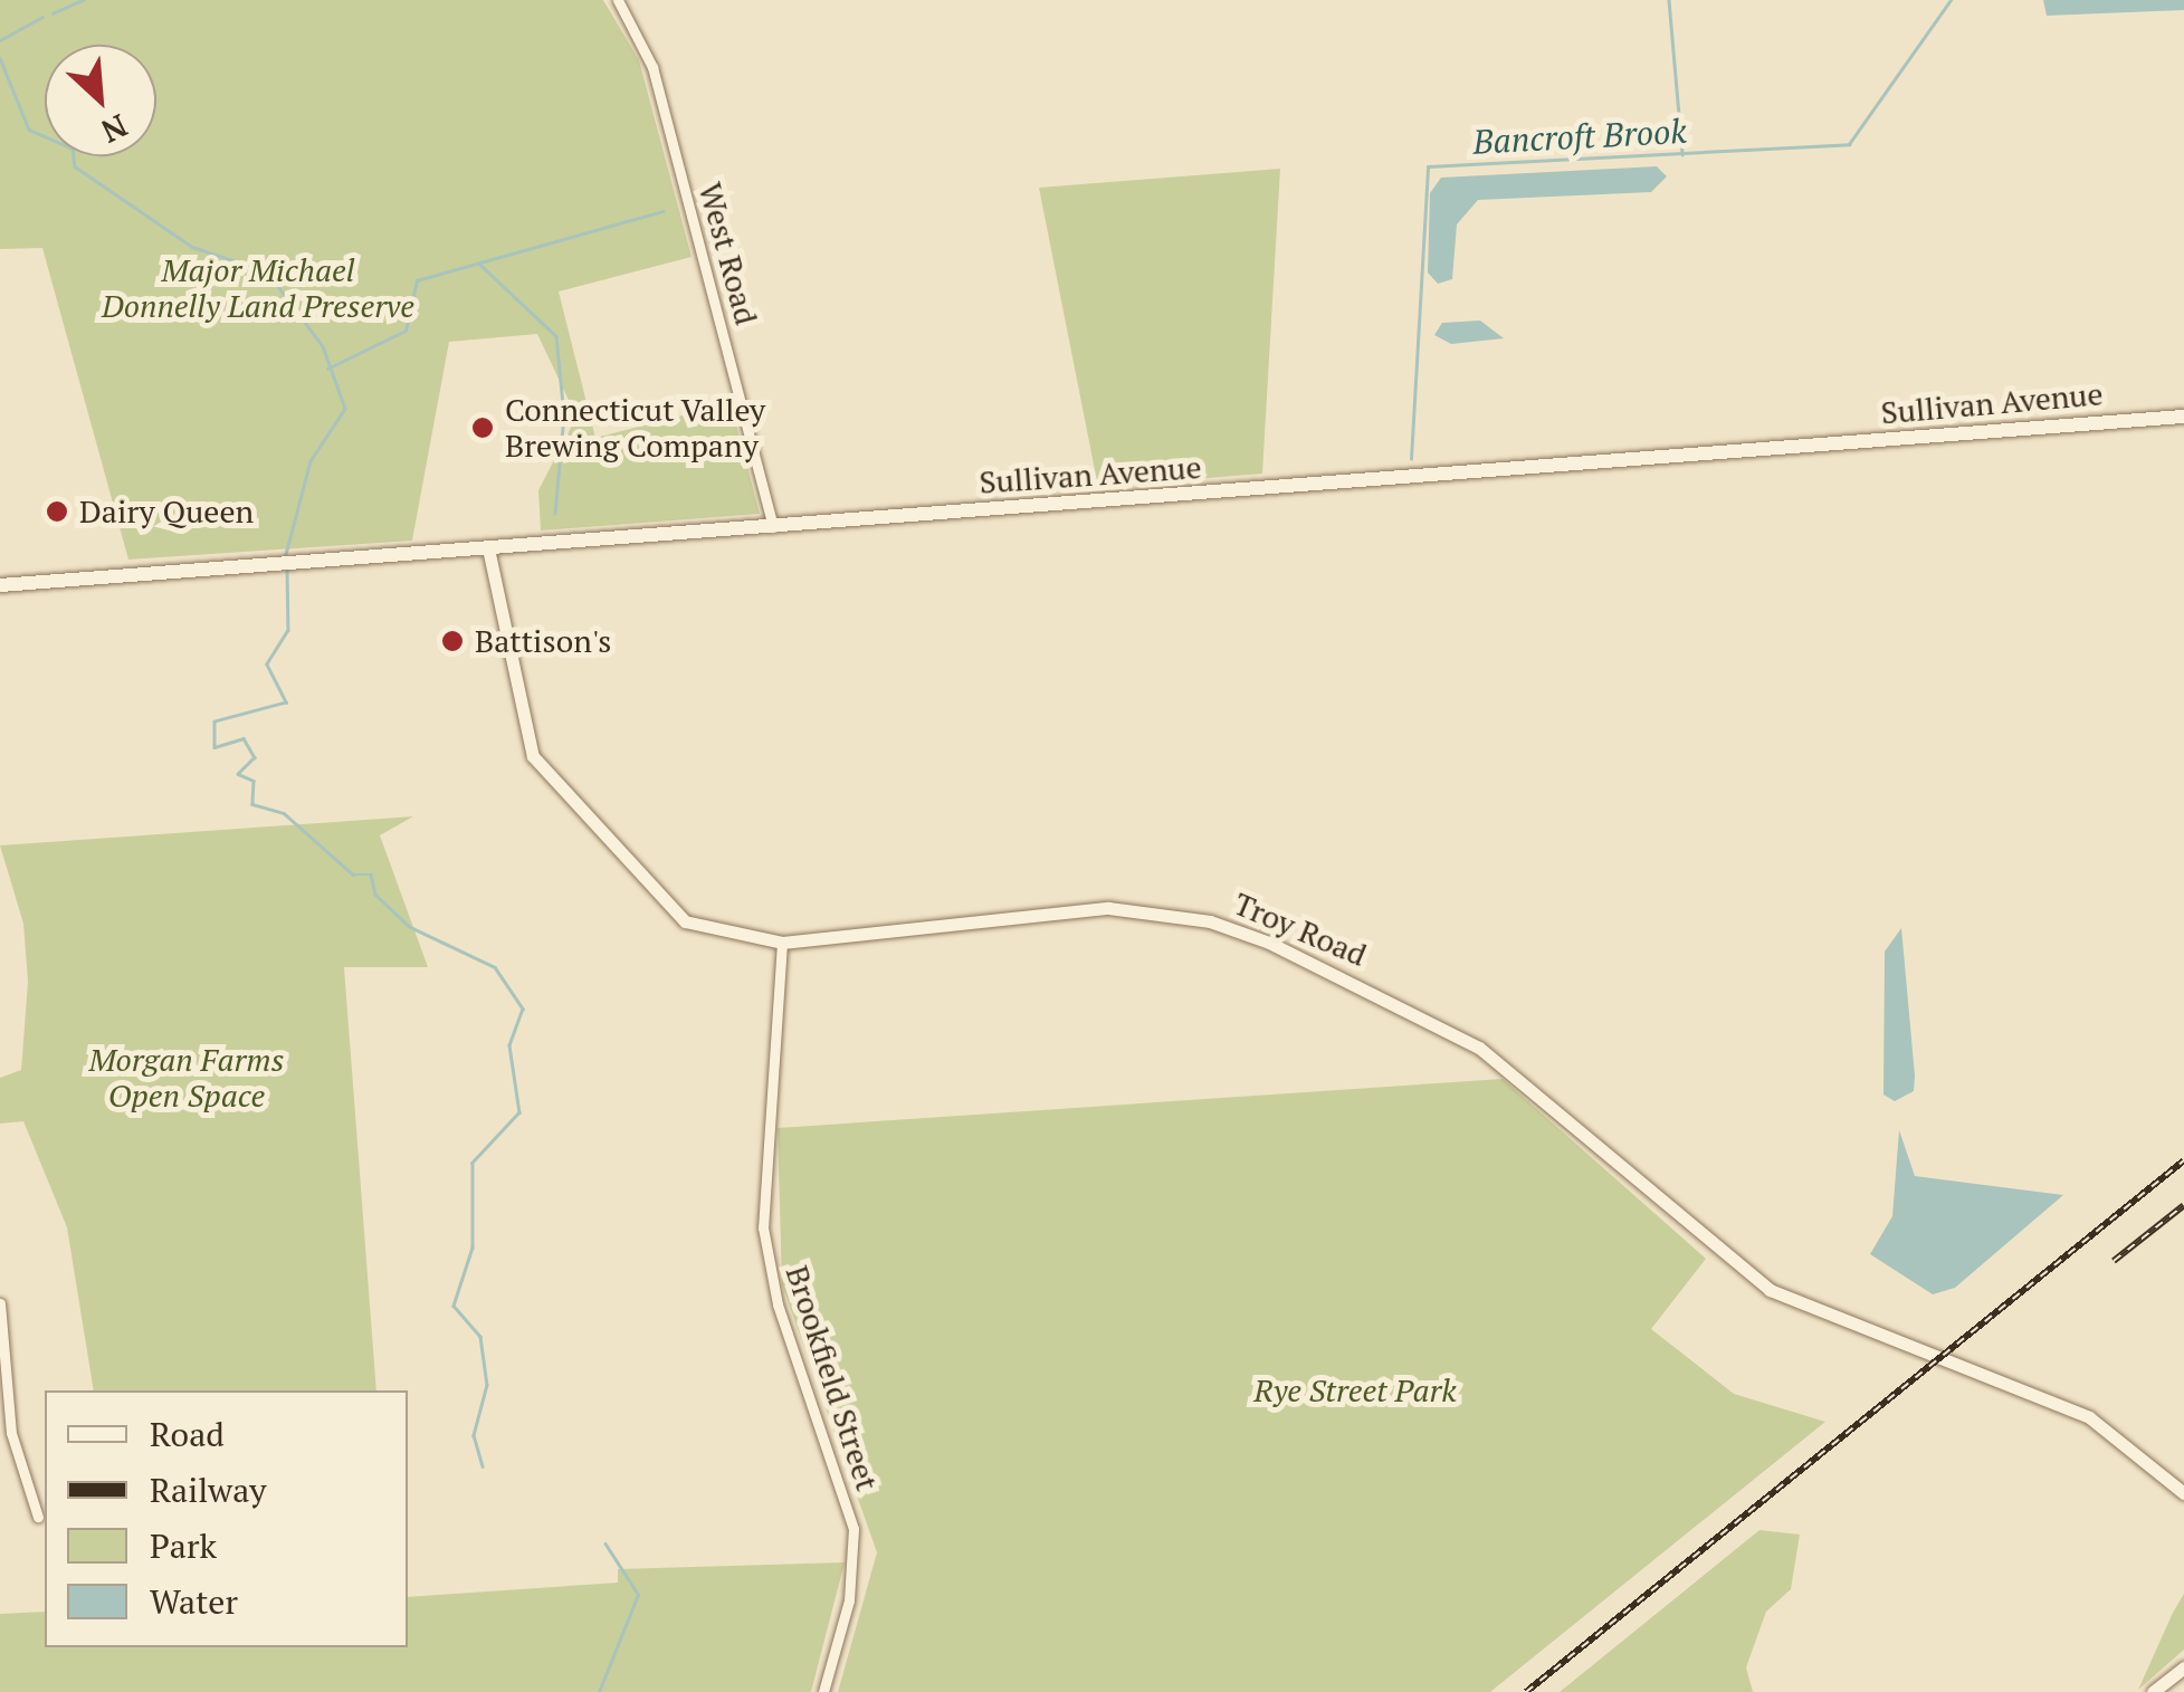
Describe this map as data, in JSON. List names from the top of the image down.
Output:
{
  "streets": {
    "main road": ["Sullivan Avenue"],
    "street": ["West Road", "Troy Road", "Brookfield Street"]
  },
  "crossings": [
    ["West Road", "Sullivan Avenue"],
    ["Sullivan Avenue", "Troy Road"],
    ["Troy Road", "Brookfield Street"]
  ],
  "water": ["Bancroft Brook"],
  "parks": ["Major Michael Donnelly Land Preserve", "Morgan Farms Open Space", "Rye Street Park"],
  "places": ["Connecticut Valley Brewing Company", "Dairy Queen", "Battison's"],
  "legend": [
    "Road",
    "Railway",
    "Park",
    "Water"
  ],
  "north": "bottom right"
}
